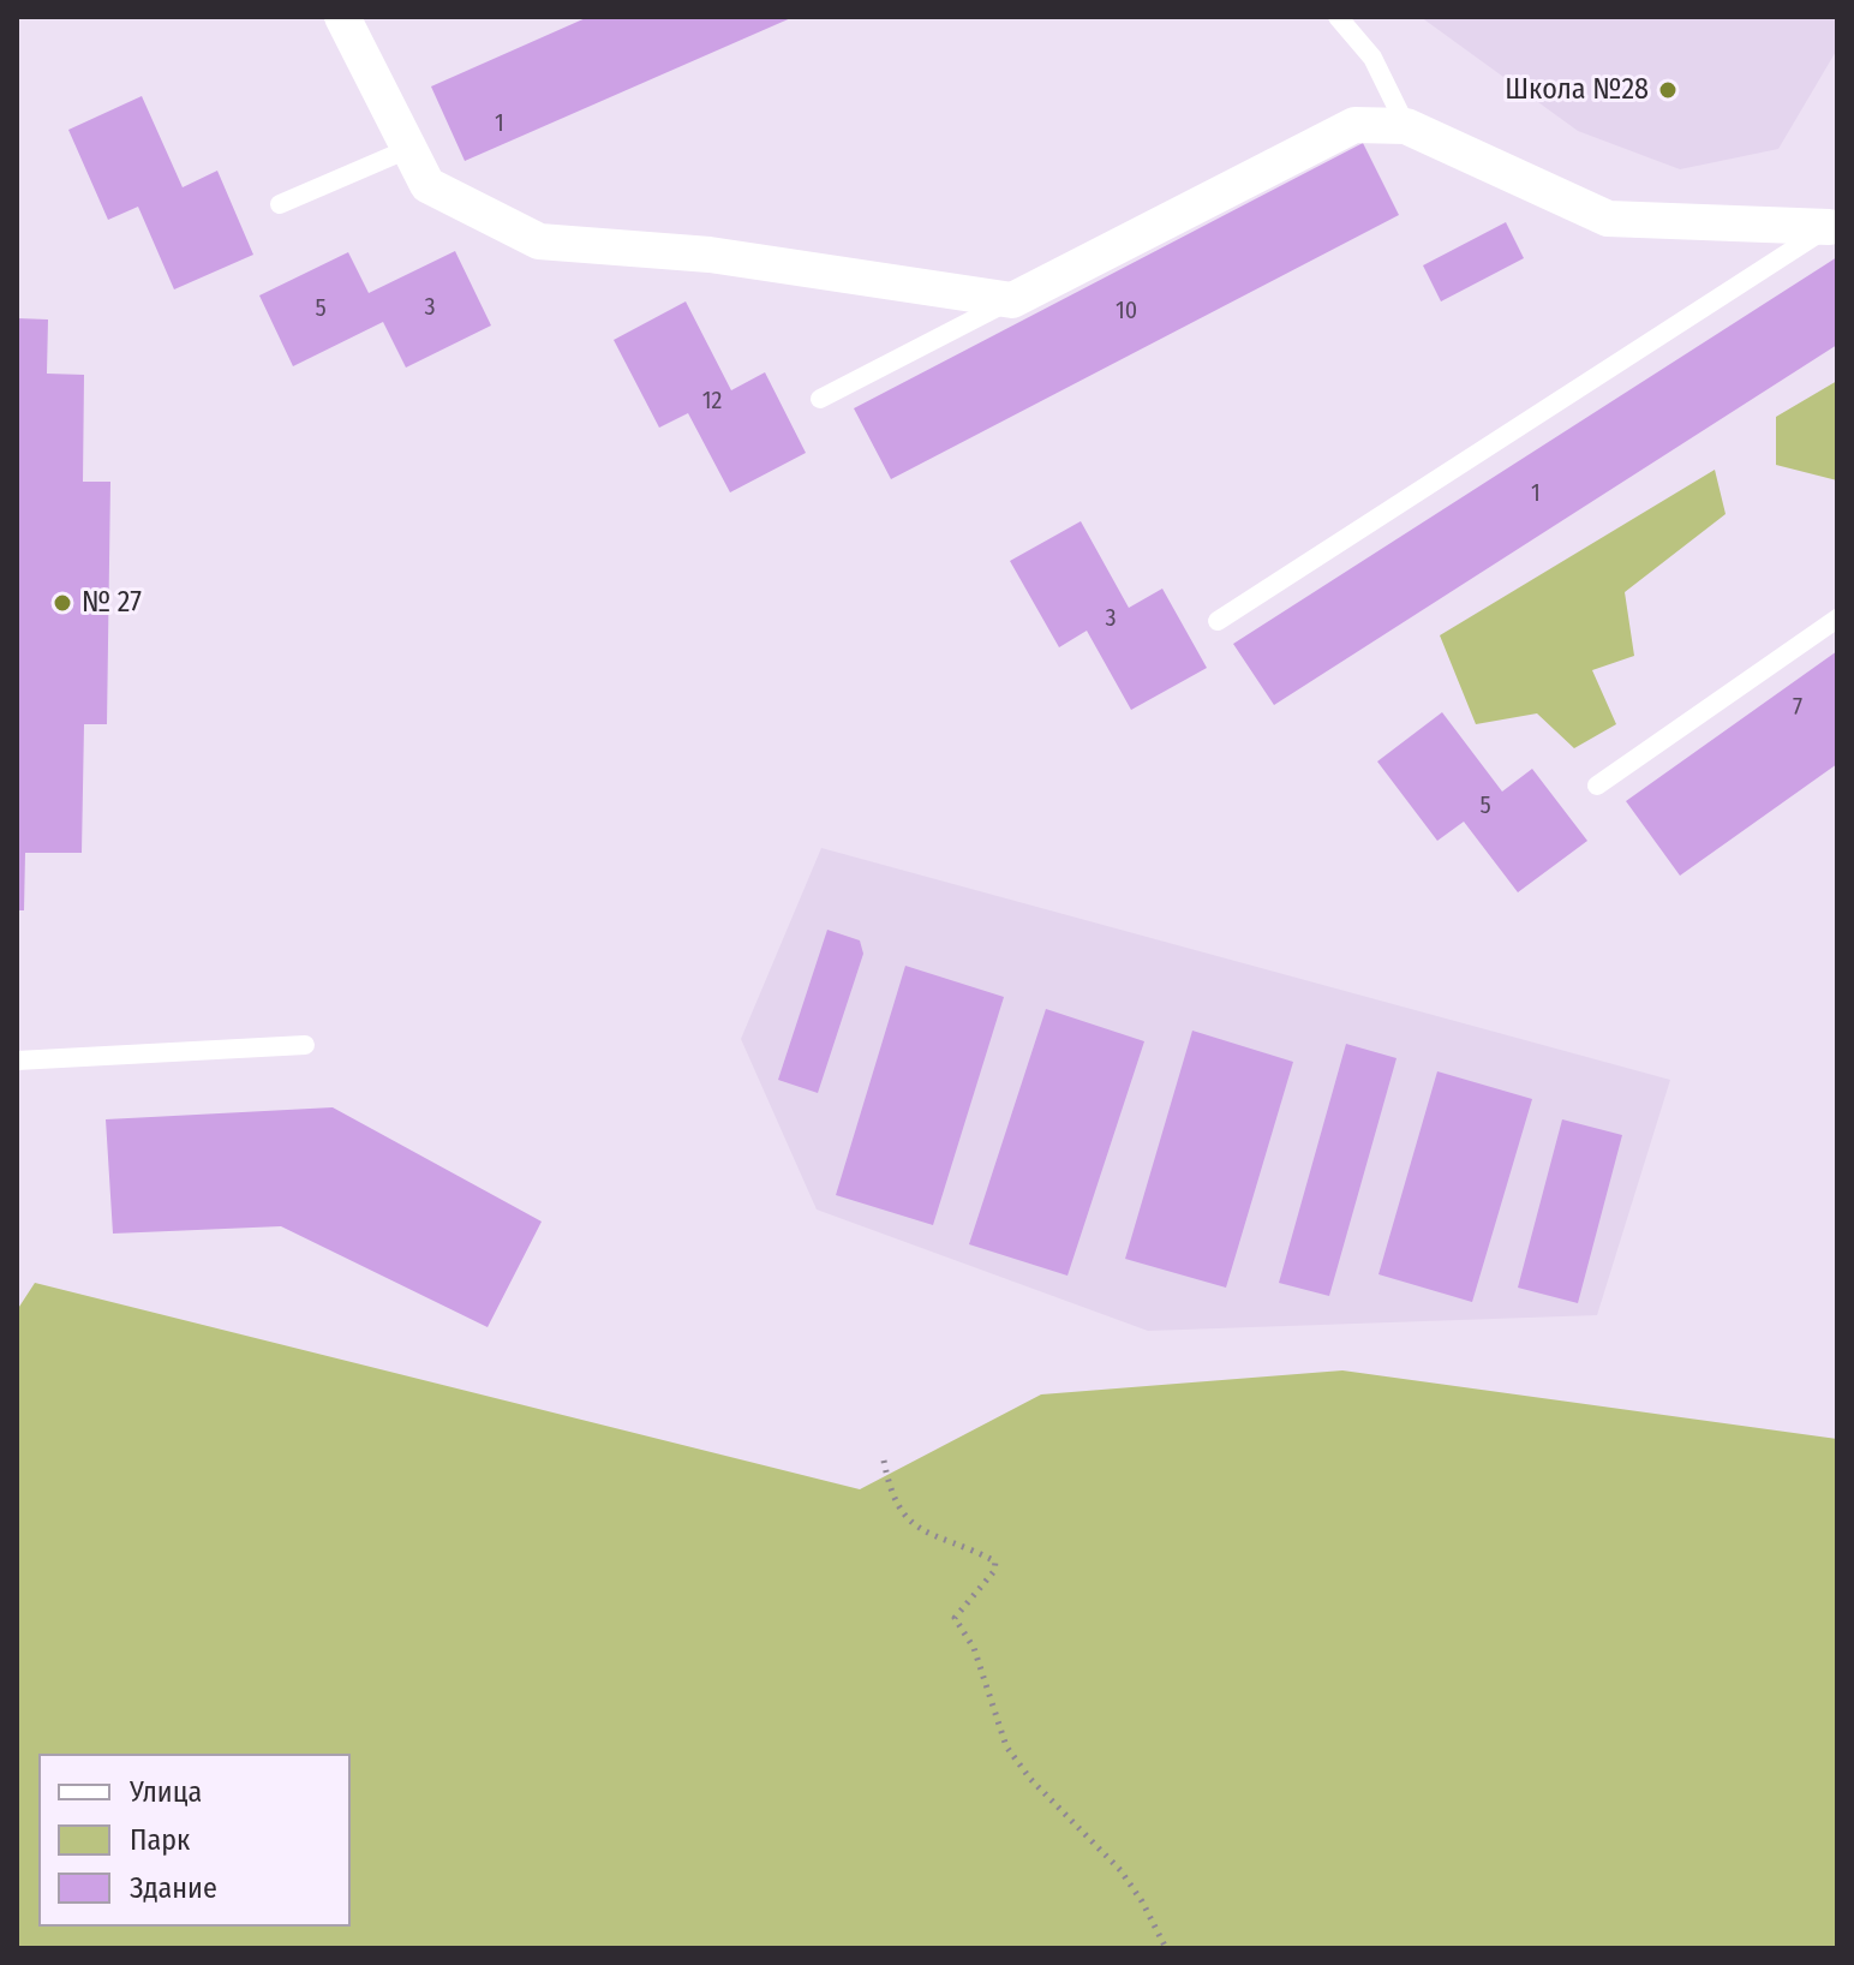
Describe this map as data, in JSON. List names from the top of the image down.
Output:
{
  "places": ["Школа №28", "№ 27"],
  "house_numbers": [
    "1",
    "3",
    "5",
    "10",
    "12",
    "1",
    "3",
    "7",
    "5"
  ],
  "legend": ["Улица", "Парк", "Здание"]
}
